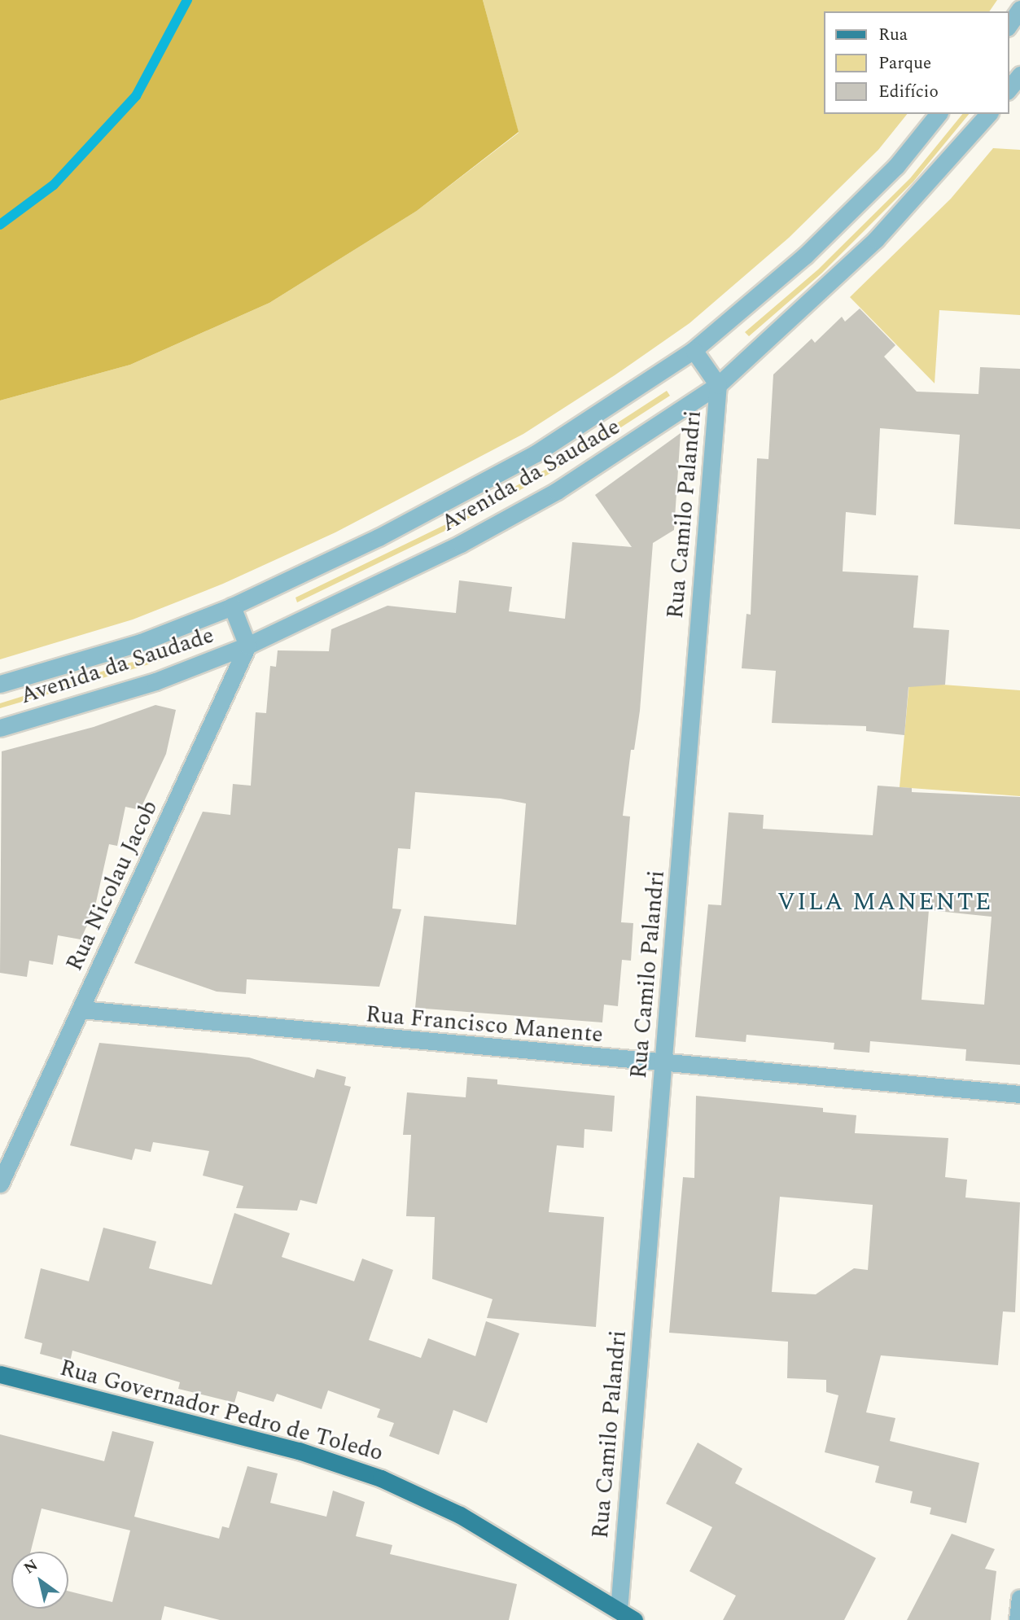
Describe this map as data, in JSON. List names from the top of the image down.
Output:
{
  "streets": {
    "main road": ["Rua Governador Pedro de Toledo"],
    "street": [
      "Avenida da Saudade",
      "Rua Camilo Palandri",
      "Rua Nicolau Jacob",
      "Rua Francisco Manente"
    ]
  },
  "crossings": [
    ["Avenida da Saudade", "Rua Camilo Palandri"],
    ["Avenida da Saudade", "Rua Nicolau Jacob"],
    ["Rua Camilo Palandri", "Rua Francisco Manente"],
    ["Rua Camilo Palandri", "Rua Governador Pedro de Toledo"],
    ["Rua Nicolau Jacob", "Rua Francisco Manente"]
  ],
  "districts": ["VILA MANENTE"],
  "legend": ["Rua", "Parque", "Edifício"],
  "north": "top left"
}
